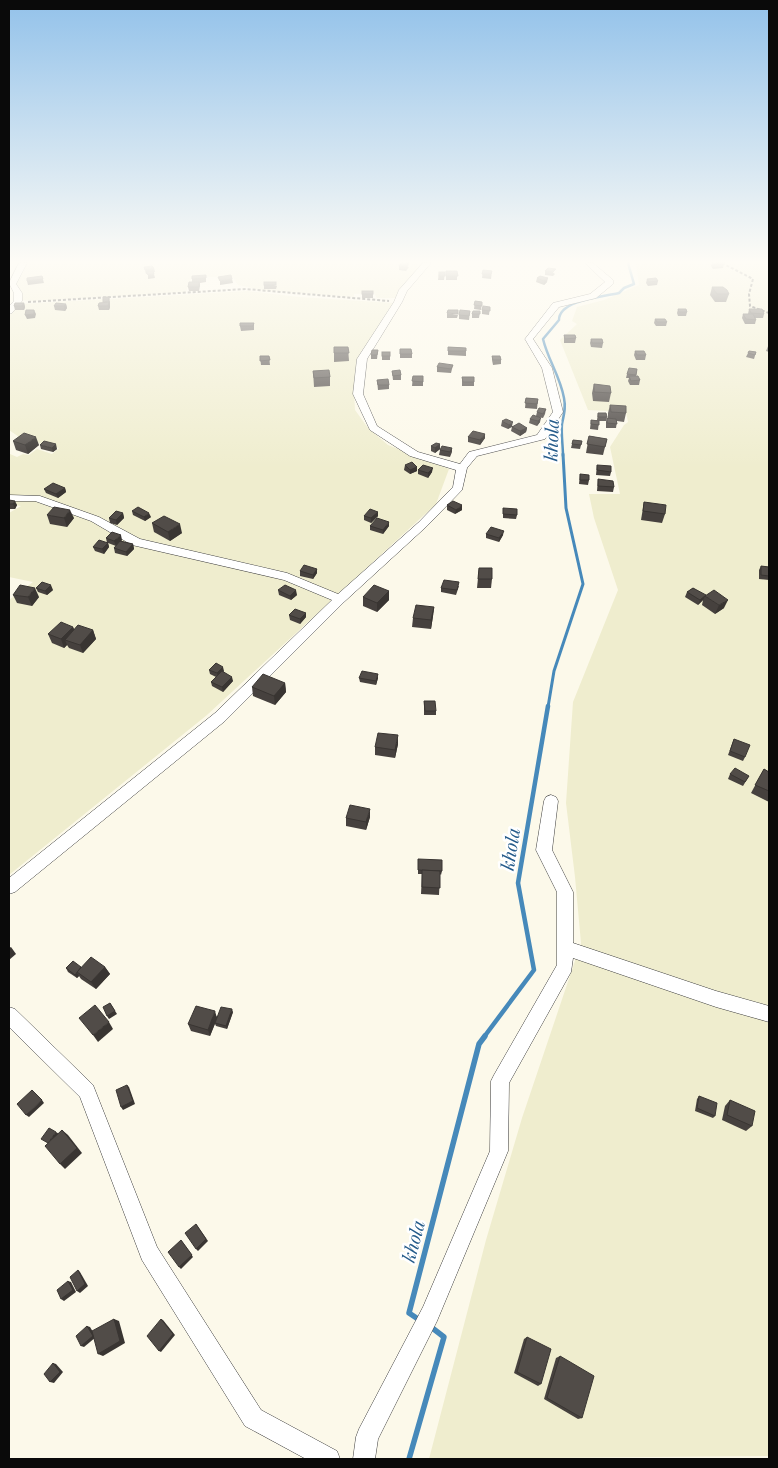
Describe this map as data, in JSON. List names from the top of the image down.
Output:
{
  "water": ["khola"]
}
